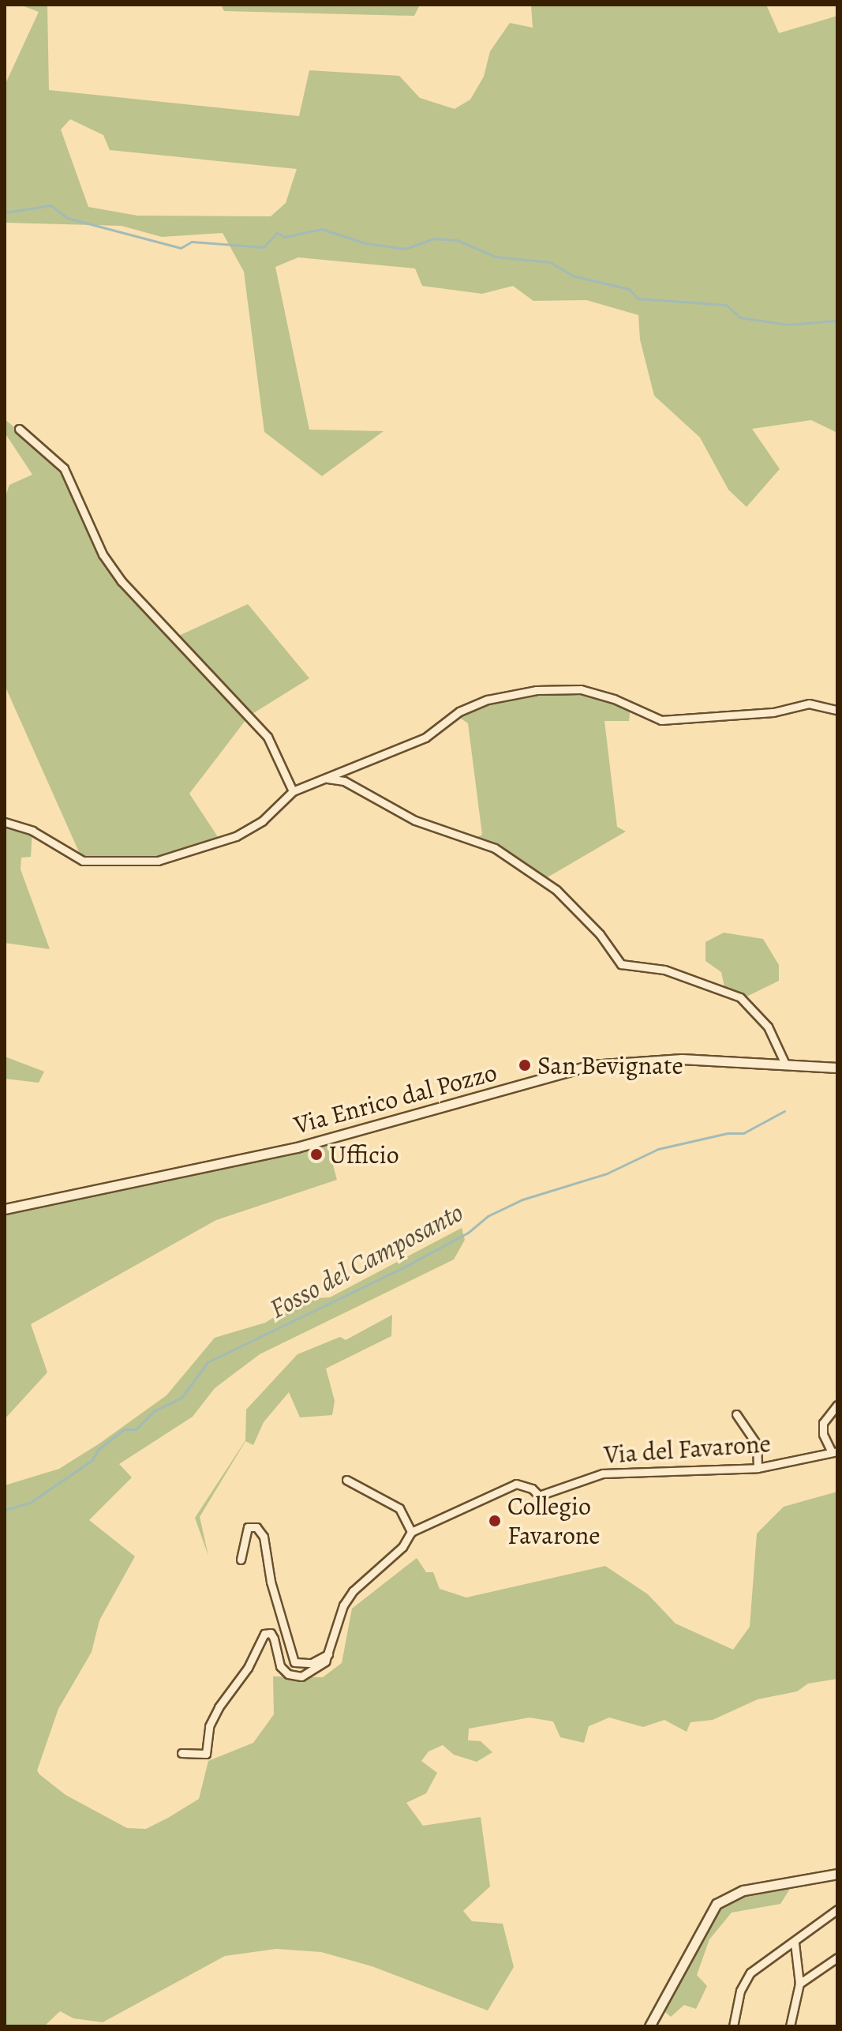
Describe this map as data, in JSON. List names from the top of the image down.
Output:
{
  "streets": {
    "street": ["Via Enrico dal Pozzo", "Via del Favarone"]
  },
  "water": ["Fosso del Camposanto"],
  "places": ["San Bevignate", "Ufficio", "Collegio Favarone"]
}
